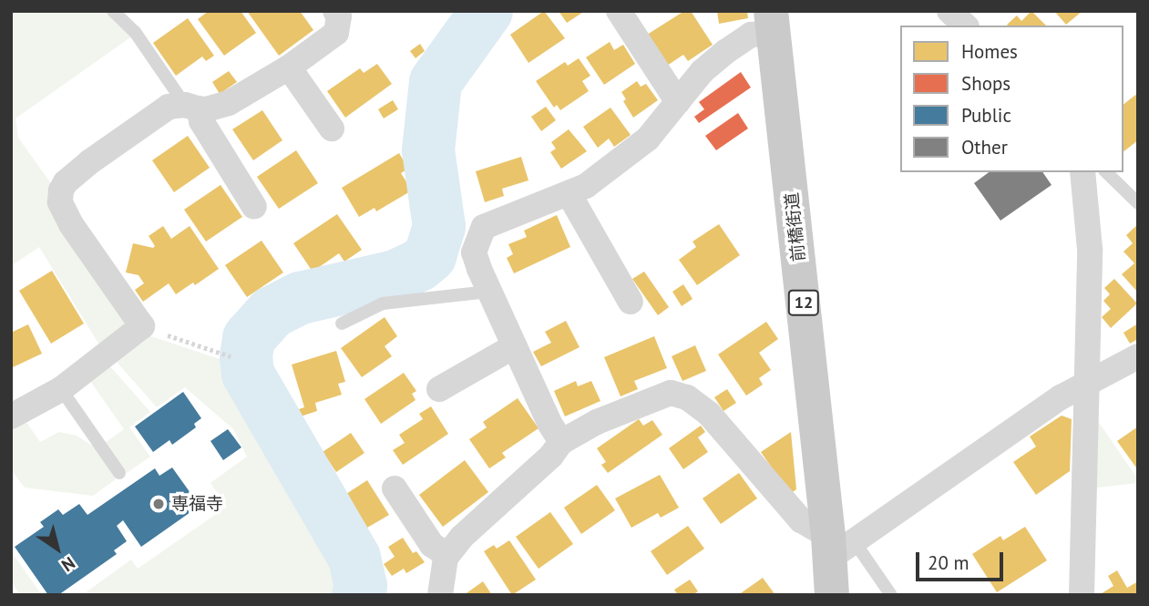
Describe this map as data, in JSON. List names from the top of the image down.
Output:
{
  "streets": {
    "main road": ["前橋街道", "12"]
  },
  "places": ["専福寺"],
  "legend": [
    "Homes",
    "Shops",
    "Public",
    "Other"
  ],
  "scale_bar": "20 m",
  "north": "bottom right"
}
